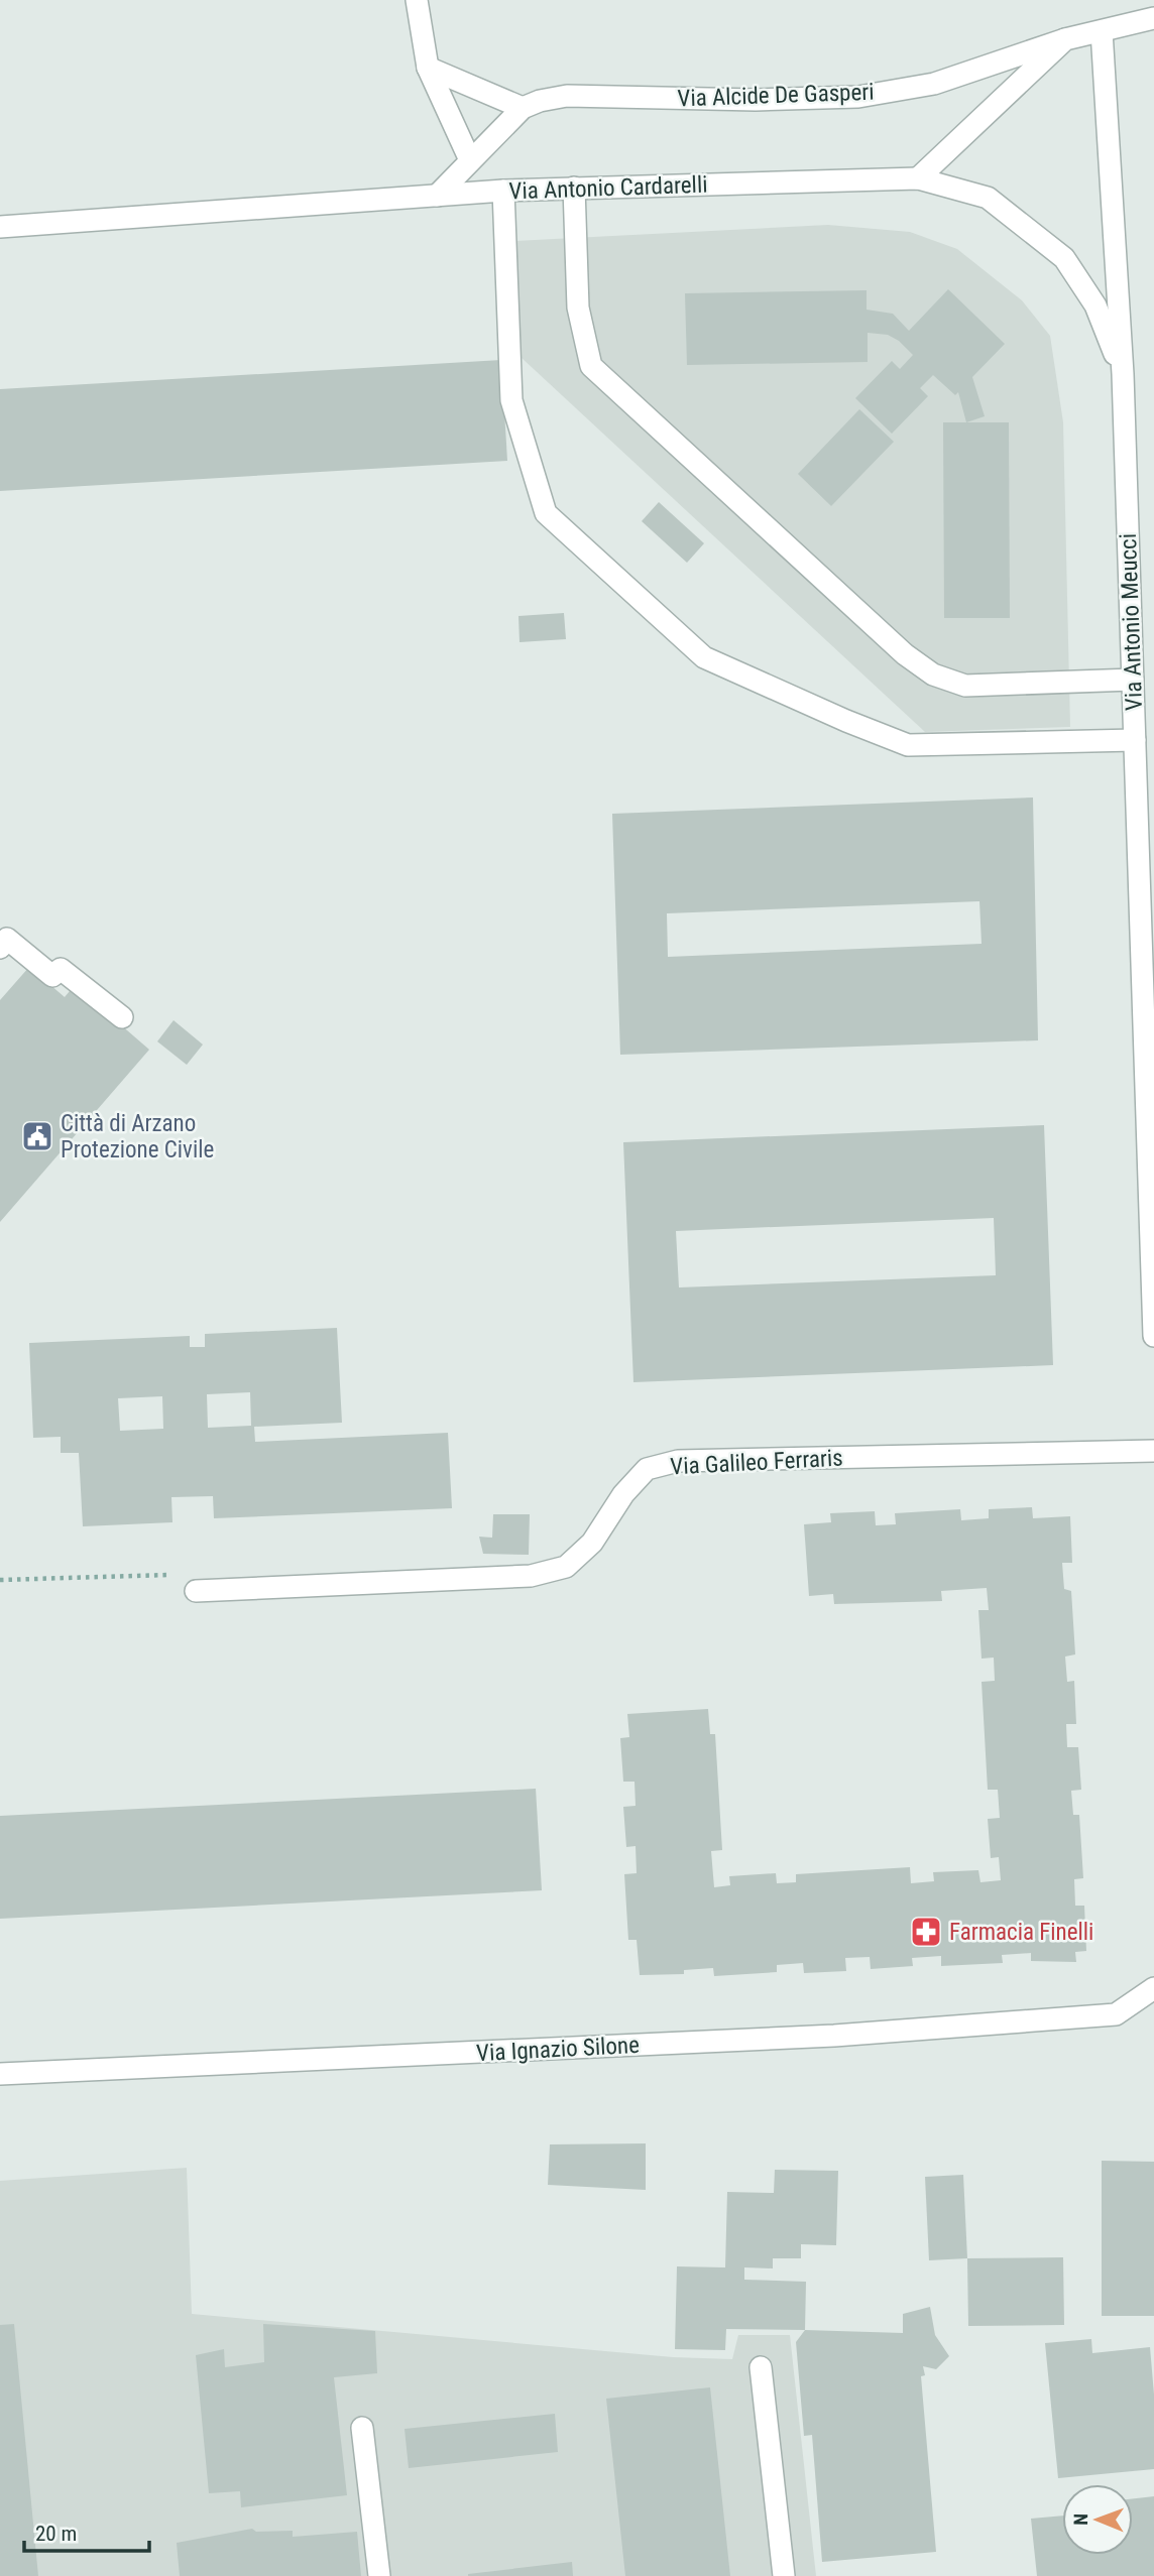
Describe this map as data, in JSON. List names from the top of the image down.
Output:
{
  "streets": {
    "street": [
      "Via Alcide De Gasperi",
      "Via Antonio Cardarelli",
      "Via Antonio Meucci",
      "Via Galileo Ferraris",
      "Via Ignazio Silone"
    ]
  },
  "crossings": [
    ["Via Alcide De Gasperi", "Via Antonio Cardarelli"],
    ["Via Antonio Cardarelli", "Via Antonio Meucci"]
  ],
  "places": {
    "public building": ["Città di Arzano Protezione Civile"],
    "pharmacy": ["Farmacia Finelli"]
  },
  "scale_bar": "20 m",
  "north": "left"
}
